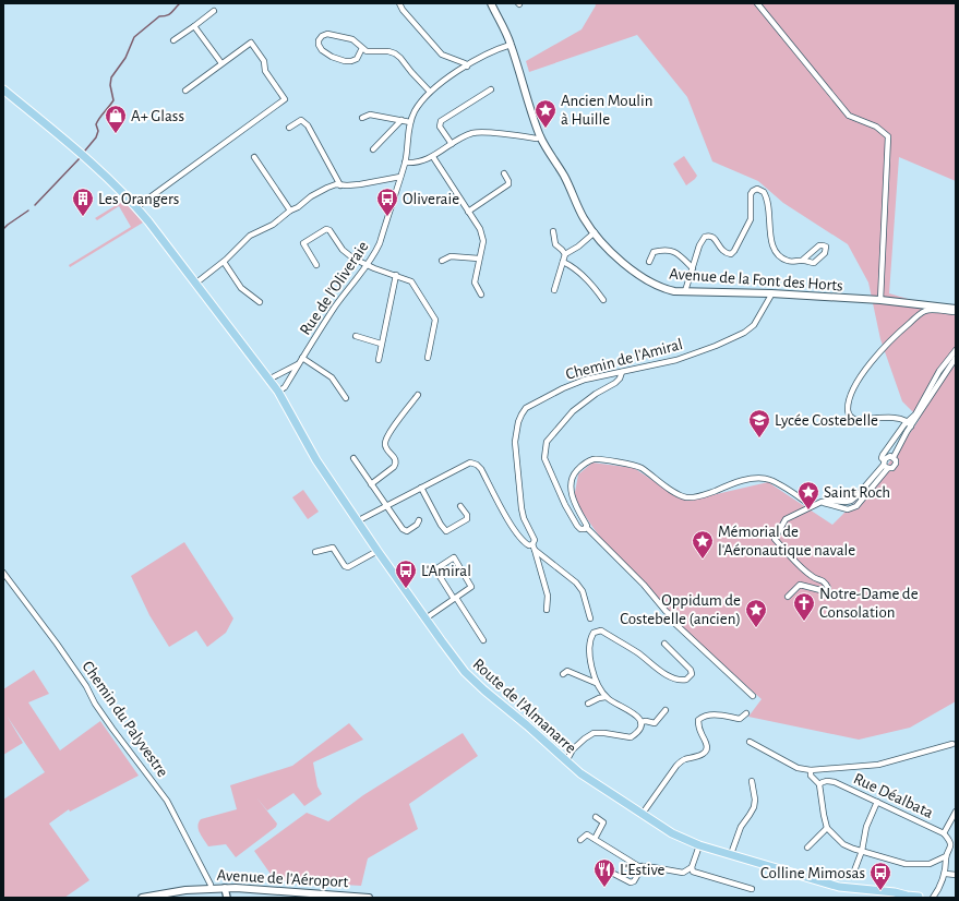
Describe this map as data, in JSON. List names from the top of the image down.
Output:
{
  "streets": {
    "main road": ["Avenue de la Font des Horts", "Route de l'Almanarre", "Avenue de l'Aéroport"],
    "street": [
      "Rue de l'Oliveraie",
      "Chemin de l'Amiral",
      "Chemin du Palyvestre",
      "Rue Déalbata"
    ]
  },
  "crossings": [
    ["Avenue de la Font des Horts", "Rue de l'Oliveraie"],
    ["Avenue de la Font des Horts", "Chemin de l'Amiral"],
    ["Rue de l'Oliveraie", "Route de l'Almanarre"],
    ["Chemin du Palyvestre", "Avenue de l'Aéroport"]
  ],
  "places": {
    "place": [
      "Ancien Moulin à Huille",
      "Saint Roch",
      "Mémorial de l'Aéronautique navale",
      "Oppidum de Costebelle (ancien)"
    ],
    "shop": ["A+ Glass"],
    "building": ["Les Orangers"],
    "bus stop": ["Oliveraie", "L'Amiral", "Colline Mimosas"],
    "school or university": ["Lycée Costebelle"],
    "church": ["Notre-Dame de Consolation"],
    "restaurant": ["L'Estive"]
  }
}
